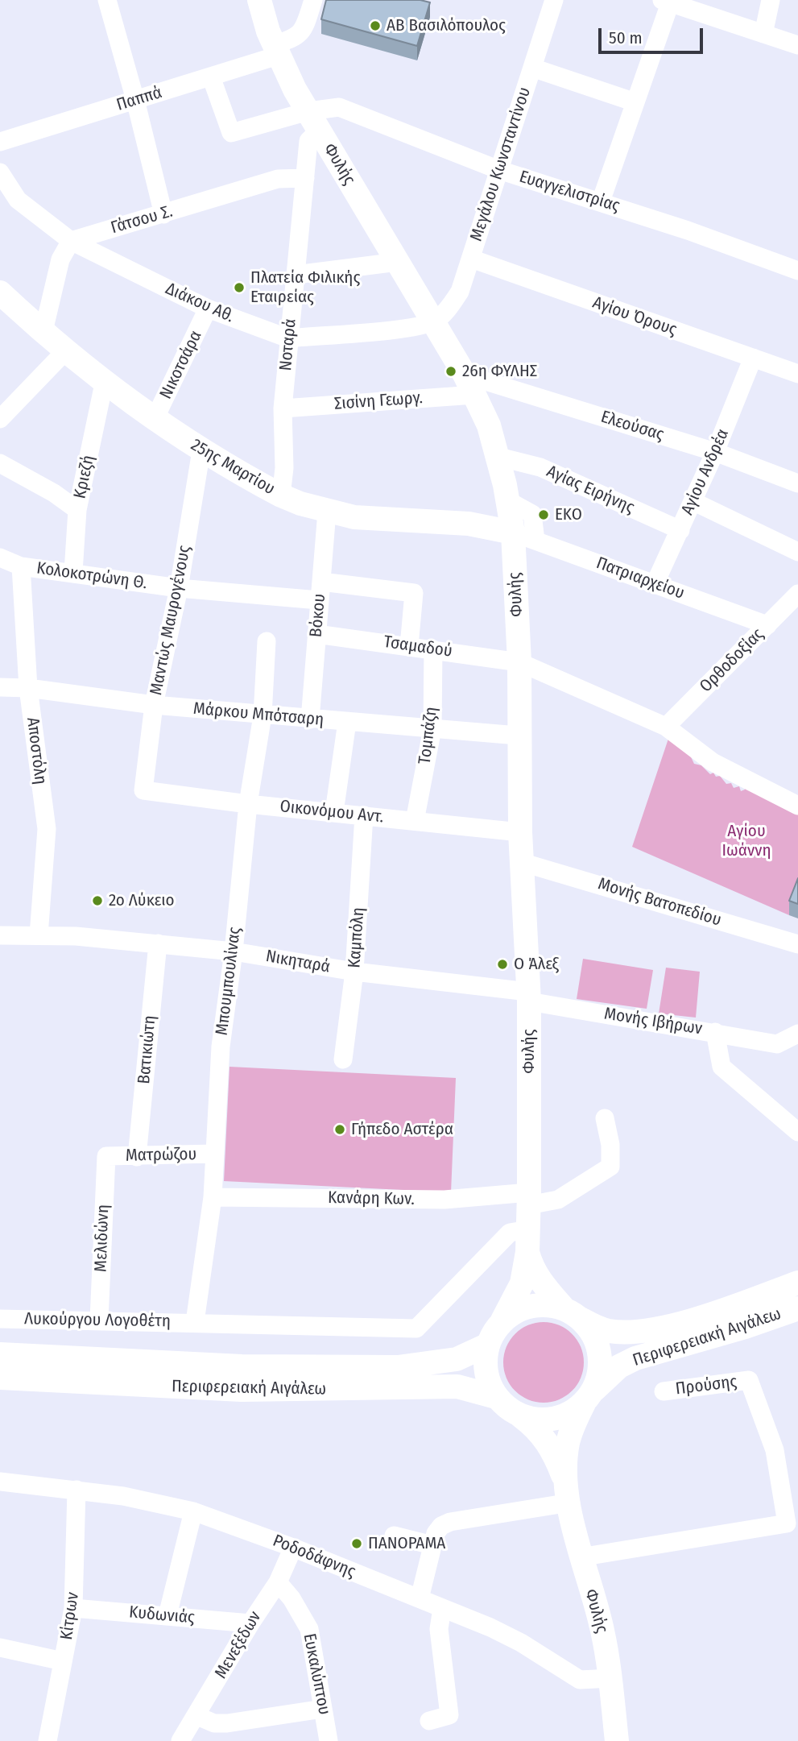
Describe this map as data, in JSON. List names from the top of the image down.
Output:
{
  "streets": {
    "main road": ["Φυλής", "25ης Μαρτίου", "Περιφερειακή Αιγάλεω"],
    "street": [
      "Παππά",
      "Μεγάλου Κωνσταντίνου",
      "Ευαγγελιστρίας",
      "Γάτσου Σ.",
      "Διάκου Αθ.",
      "Αγίου Όρους",
      "Νοταρά",
      "Νικοτσάρα",
      "Σισίνη Γεωργ.",
      "Ελεούσας",
      "Αγίου Ανδρέα",
      "Κριεζή",
      "Αγίας Ειρήνης",
      "Κολοκοτρώνη Θ.",
      "Πατριαρχείου",
      "Βόκου",
      "Μαντώς Μαυρογένους",
      "Τσαμαδού",
      "Ορθοδοξίας",
      "Μάρκου Μπότσαρη",
      "Τομπάζη",
      "Αποστόλη",
      "Οικονόμου Αντ.",
      "Μονής Βατοπεδίου",
      "Καμπόλη",
      "Νικηταρά",
      "Μπουμπουλίνας",
      "Μονής Ιβήρων",
      "Βατικιώτη",
      "Ματρώζου",
      "Κανάρη Κων.",
      "Μελιδώνη",
      "Λυκούργου Λογοθέτη",
      "Προύσης",
      "Ροδοδάφνης",
      "Κυδωνιάς",
      "Κίτρων",
      "Μενεξέδων",
      "Ευκαλύπτου"
    ]
  },
  "crossings": [
    ["Παππά", "Φυλής"],
    ["Παππά", "Ευαγγελιστρίας"],
    ["Φυλής", "Μεγάλου Κωνσταντίνου"],
    ["Φυλής", "Ευαγγελιστρίας"],
    ["Φυλής", "Διάκου Αθ."],
    ["Φυλής", "Νοταρά"],
    ["Φυλής", "Σισίνη Γεωργ."],
    ["Φυλής", "Ελεούσας"],
    ["Φυλής", "25ης Μαρτίου"],
    ["Φυλής", "Αγίας Ειρήνης"],
    ["Φυλής", "Πατριαρχείου"],
    ["Φυλής", "Τσαμαδού"],
    ["Φυλής", "Μάρκου Μπότσαρη"],
    ["Φυλής", "Οικονόμου Αντ."],
    ["Φυλής", "Μονής Βατοπεδίου"],
    ["Φυλής", "Νικηταρά"],
    ["Φυλής", "Μονής Ιβήρων"],
    ["Φυλής", "Κανάρη Κων."],
    ["Φυλής", "Λυκούργου Λογοθέτη"],
    ["Φυλής", "Περιφερειακή Αιγάλεω"],
    ["Φυλής", "Προύσης"],
    ["Φυλής", "Ροδοδάφνης"],
    ["Μεγάλου Κωνσταντίνου", "Ευαγγελιστρίας"],
    ["Μεγάλου Κωνσταντίνου", "Διάκου Αθ."],
    ["Μεγάλου Κωνσταντίνου", "Αγίου Όρους"],
    ["Ευαγγελιστρίας", "Νοταρά"],
    ["Γάτσου Σ.", "Διάκου Αθ."],
    ["Γάτσου Σ.", "Νοταρά"],
    ["Διάκου Αθ.", "Νοταρά"],
    ["Διάκου Αθ.", "Νικοτσάρα"],
    ["Αγίου Όρους", "Αγίου Ανδρέα"],
    ["Νοταρά", "Σισίνη Γεωργ."],
    ["Νοταρά", "25ης Μαρτίου"],
    ["Νικοτσάρα", "25ης Μαρτίου"],
    ["Σισίνη Γεωργ.", "Ελεούσας"],
    ["Ελεούσας", "Αγίου Ανδρέα"],
    ["25ης Μαρτίου", "Κριεζή"],
    ["25ης Μαρτίου", "Πατριαρχείου"],
    ["25ης Μαρτίου", "Βόκου"],
    ["25ης Μαρτίου", "Μαντώς Μαυρογένους"],
    ["Αγίου Ανδρέα", "Αγίας Ειρήνης"],
    ["Αγίου Ανδρέα", "Πατριαρχείου"],
    ["Κριεζή", "Κολοκοτρώνη Θ."],
    ["Κολοκοτρώνη Θ.", "Βόκου"],
    ["Κολοκοτρώνη Θ.", "Μαντώς Μαυρογένους"],
    ["Κολοκοτρώνη Θ.", "Αποστόλη"],
    ["Πατριαρχείου", "Ορθοδοξίας"],
    ["Βόκου", "Τσαμαδού"],
    ["Βόκου", "Μάρκου Μπότσαρη"],
    ["Μαντώς Μαυρογένους", "Μάρκου Μπότσαρη"],
    ["Μαντώς Μαυρογένους", "Οικονόμου Αντ."],
    ["Τσαμαδού", "Τομπάζη"],
    ["Μάρκου Μπότσαρη", "Τομπάζη"],
    ["Μάρκου Μπότσαρη", "Αποστόλη"],
    ["Μάρκου Μπότσαρη", "Μπουμπουλίνας"],
    ["Τομπάζη", "Οικονόμου Αντ."],
    ["Αποστόλη", "Νικηταρά"],
    ["Οικονόμου Αντ.", "Καμπόλη"],
    ["Οικονόμου Αντ.", "Μπουμπουλίνας"],
    ["Καμπόλη", "Νικηταρά"],
    ["Νικηταρά", "Μπουμπουλίνας"],
    ["Νικηταρά", "Μονής Ιβήρων"],
    ["Νικηταρά", "Βατικιώτη"],
    ["Μπουμπουλίνας", "Ματρώζου"],
    ["Μπουμπουλίνας", "Κανάρη Κων."],
    ["Μπουμπουλίνας", "Λυκούργου Λογοθέτη"],
    ["Βατικιώτη", "Ματρώζου"],
    ["Ματρώζου", "Μελιδώνη"],
    ["Μελιδώνη", "Λυκούργου Λογοθέτη"],
    ["Ροδοδάφνης", "Κίτρων"],
    ["Ροδοδάφνης", "Μενεξέδων"],
    ["Κυδωνιάς", "Κίτρων"],
    ["Κυδωνιάς", "Μενεξέδων"],
    ["Μενεξέδων", "Ευκαλύπτου"]
  ],
  "parks": ["Αγίου Ιωάννη"],
  "places": [
    "ΑΒ Βασιλόπουλος",
    "Πλατεία Φιλικής Εταιρείας",
    "26η ΦΥΛΗΣ",
    "EKO",
    "2ο Λύκειο",
    "Ο Άλεξ",
    "Γήπεδο Αστέρα",
    "ΠΑΝΟΡΑΜΑ"
  ],
  "scale_bar": "50 m"
}
